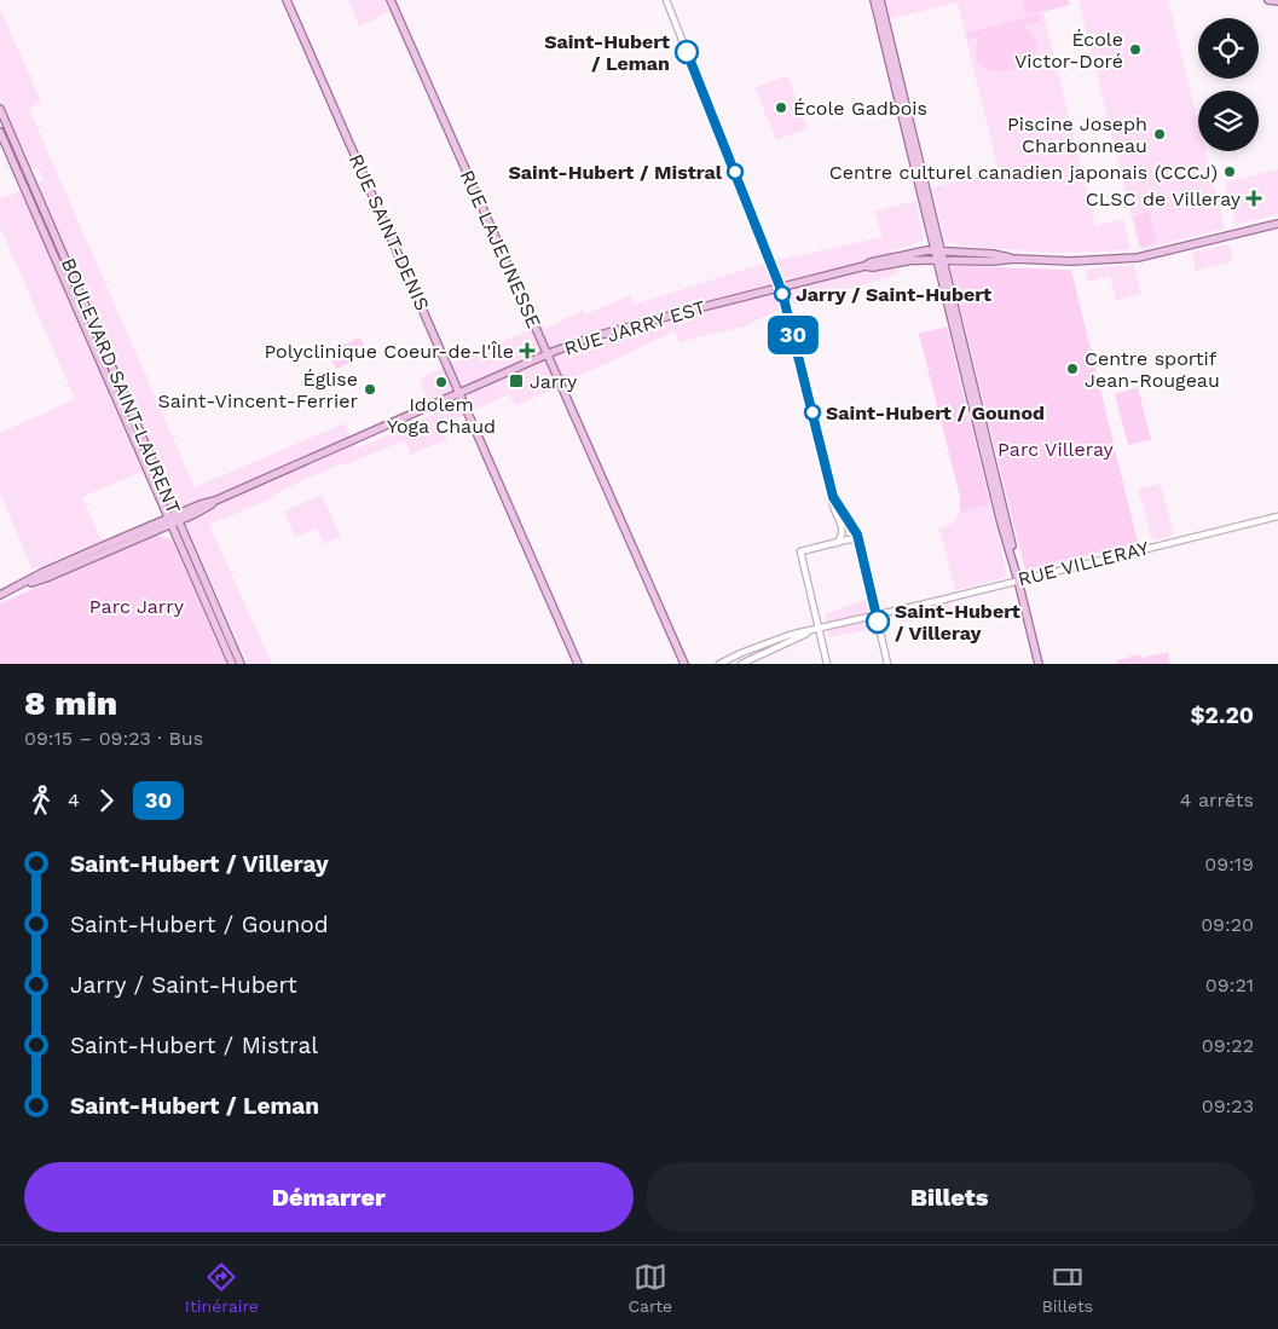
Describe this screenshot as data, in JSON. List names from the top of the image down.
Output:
{
  "streets": {
    "main road": [
      "RUE SAINT-DENIS",
      "RUE LAJEUNESSE",
      "RUE JARRY EST",
      "BOULEVARD SAINT-LAURENT"
    ],
    "street": ["RUE VILLERAY"]
  },
  "crossings": [
    ["RUE SAINT-DENIS", "RUE JARRY EST"],
    ["RUE LAJEUNESSE", "RUE JARRY EST"],
    ["RUE JARRY EST", "BOULEVARD SAINT-LAURENT"]
  ],
  "parks": ["Parc Villeray", "Parc Jarry"],
  "places": {
    "other": [
      "École Victor-Doré",
      "Saint-Hubert / Leman",
      "École Gadbois",
      "Piscine Joseph Charbonneau",
      "Saint-Hubert / Mistral",
      "Centre culturel canadien japonais (CCCJ)",
      "Jarry / Saint-Hubert",
      "Centre sportif Jean-Rougeau",
      "Idolem Yoga Chaud",
      "Église Saint-Vincent-Ferrier",
      "Saint-Hubert / Gounod",
      "Saint-Hubert / Villeray"
    ],
    "health": ["CLSC de Villeray", "Polyclinique Coeur-de-l'Île"],
    "transit": ["Jarry"]
  },
  "lines": ["bus line 30"],
  "page": {
    "on_map": "30",
    "heading": ["8 min", "09:15 – 09:23 · Bus", "$2.20"],
    "legs": ["4", "30", "4 arrêts"],
    "list": [
      {
        "name": "Saint-Hubert / Villeray",
        "value": "09:19"
      },
      {
        "name": "Saint-Hubert / Gounod",
        "value": "09:20"
      },
      {
        "name": "Jarry / Saint-Hubert",
        "value": "09:21"
      },
      {
        "name": "Saint-Hubert / Mistral",
        "value": "09:22"
      },
      {
        "name": "Saint-Hubert / Leman",
        "value": "09:23"
      }
    ],
    "buttons": ["Démarrer", "Billets"],
    "tabs": ["Itinéraire", "Carte", "Billets"]
  }
}
